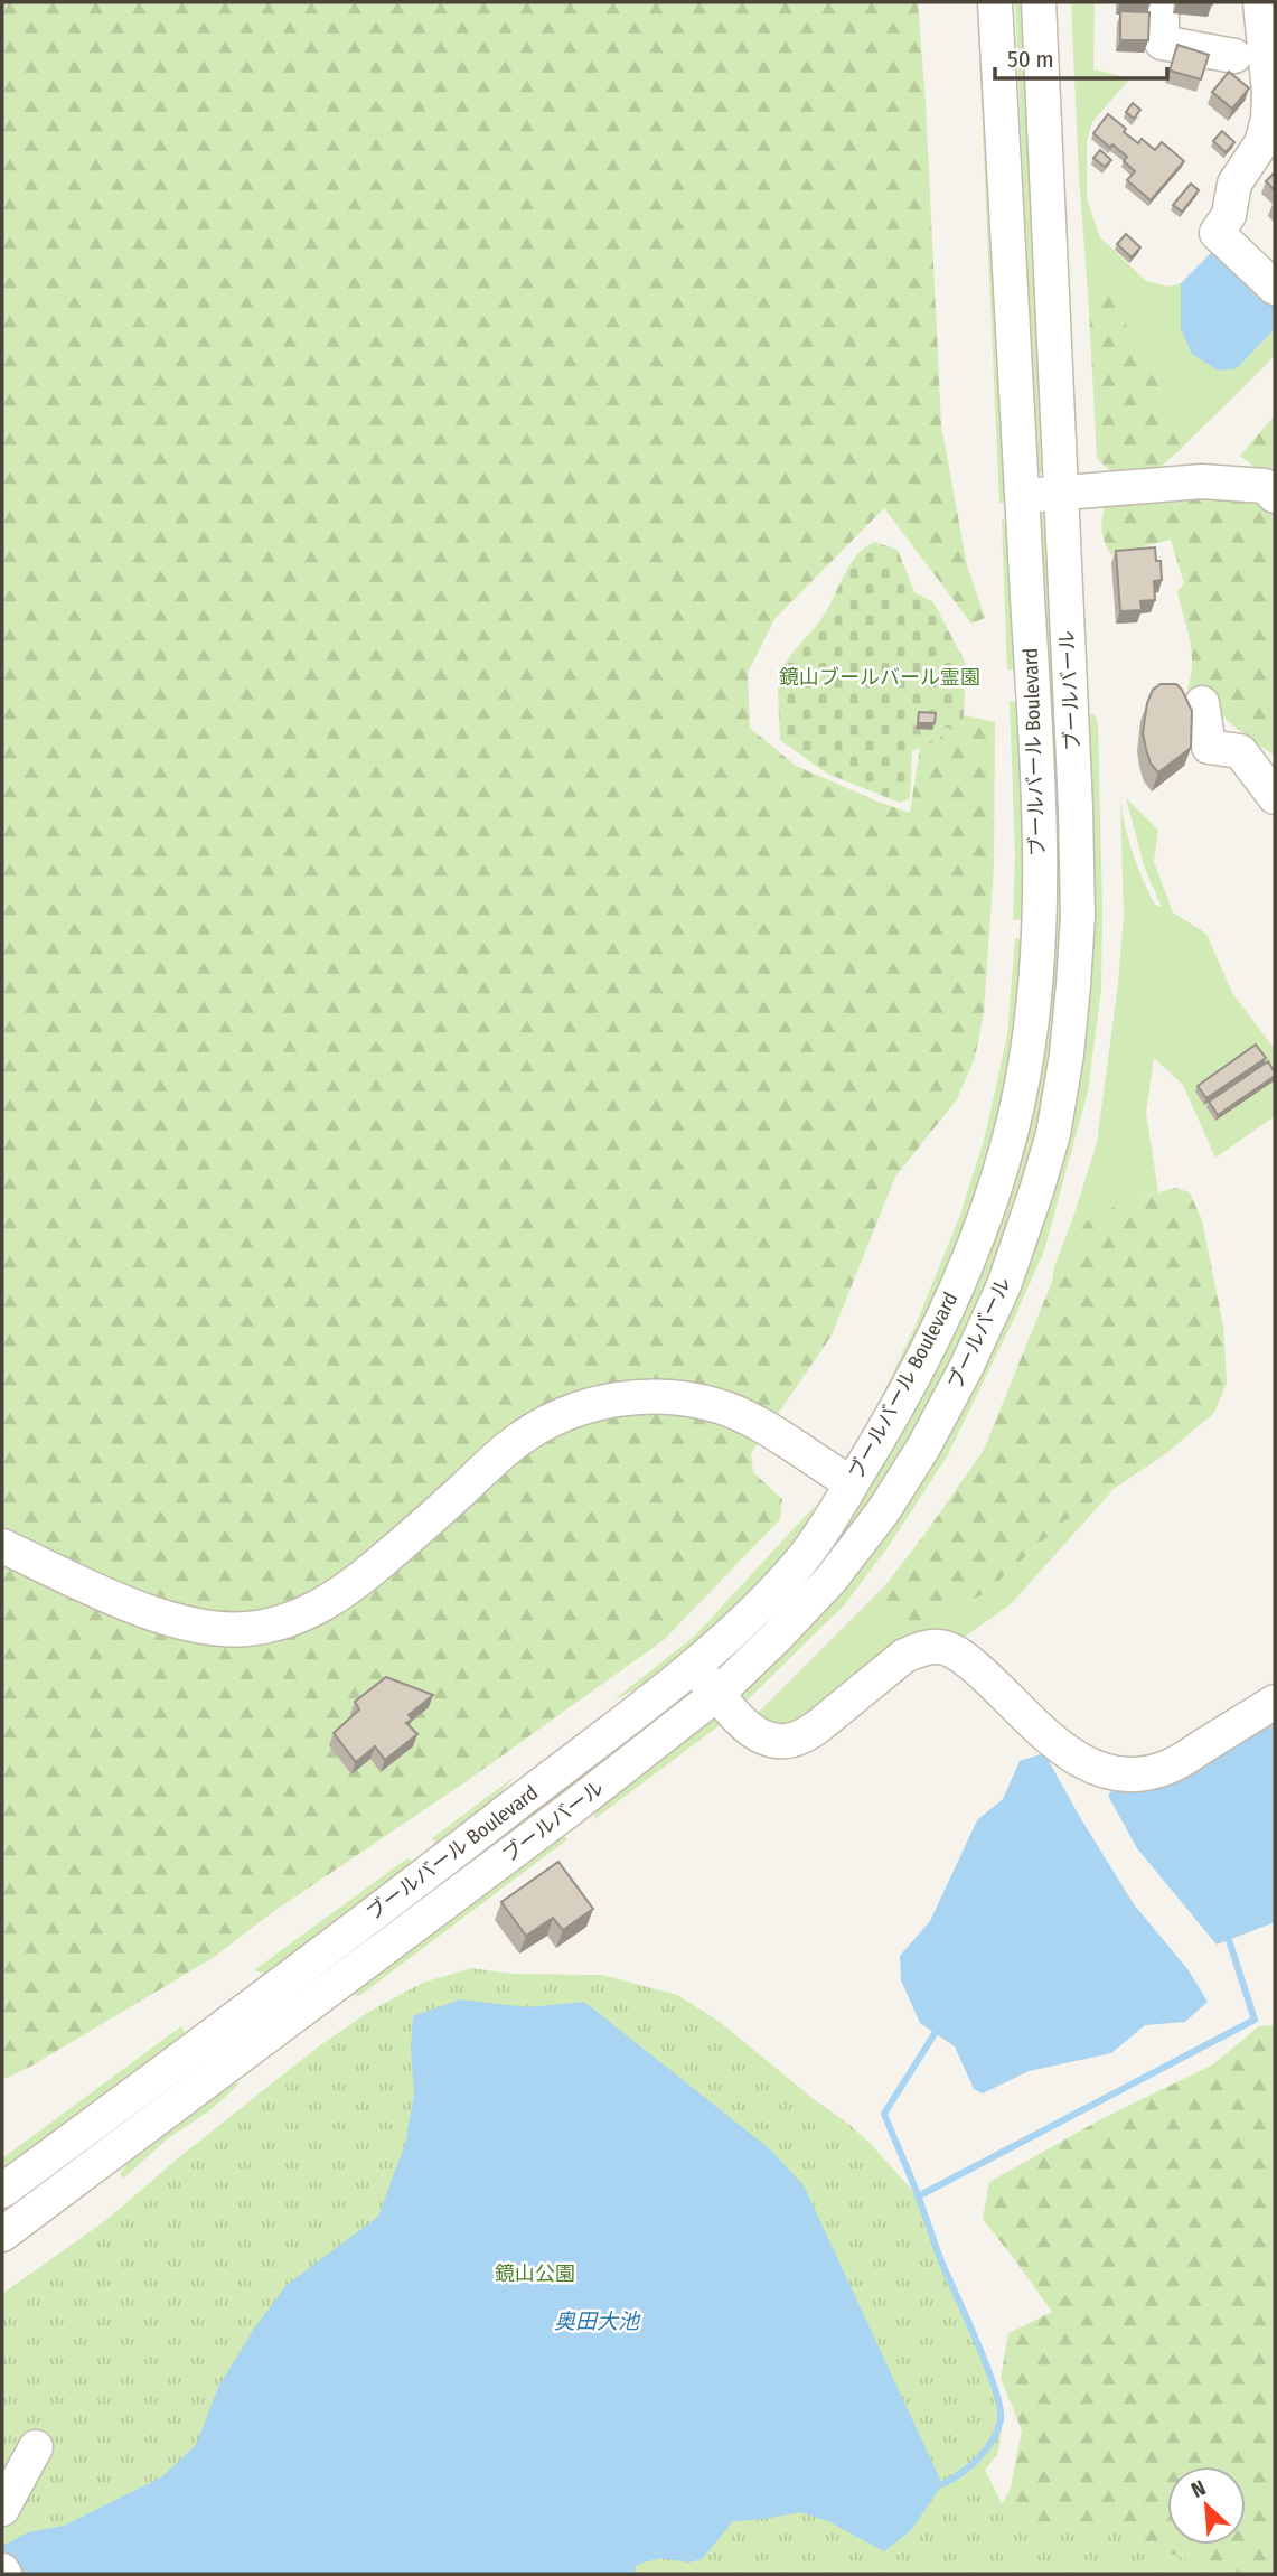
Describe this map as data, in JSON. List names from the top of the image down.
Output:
{
  "streets": {
    "street": ["ブールバール", "ブールバール Boulevard"]
  },
  "water": ["奥田大池"],
  "parks": ["鏡山ブールバール霊園", "鏡山公園"],
  "scale_bar": "50 m",
  "north": "top left"
}
